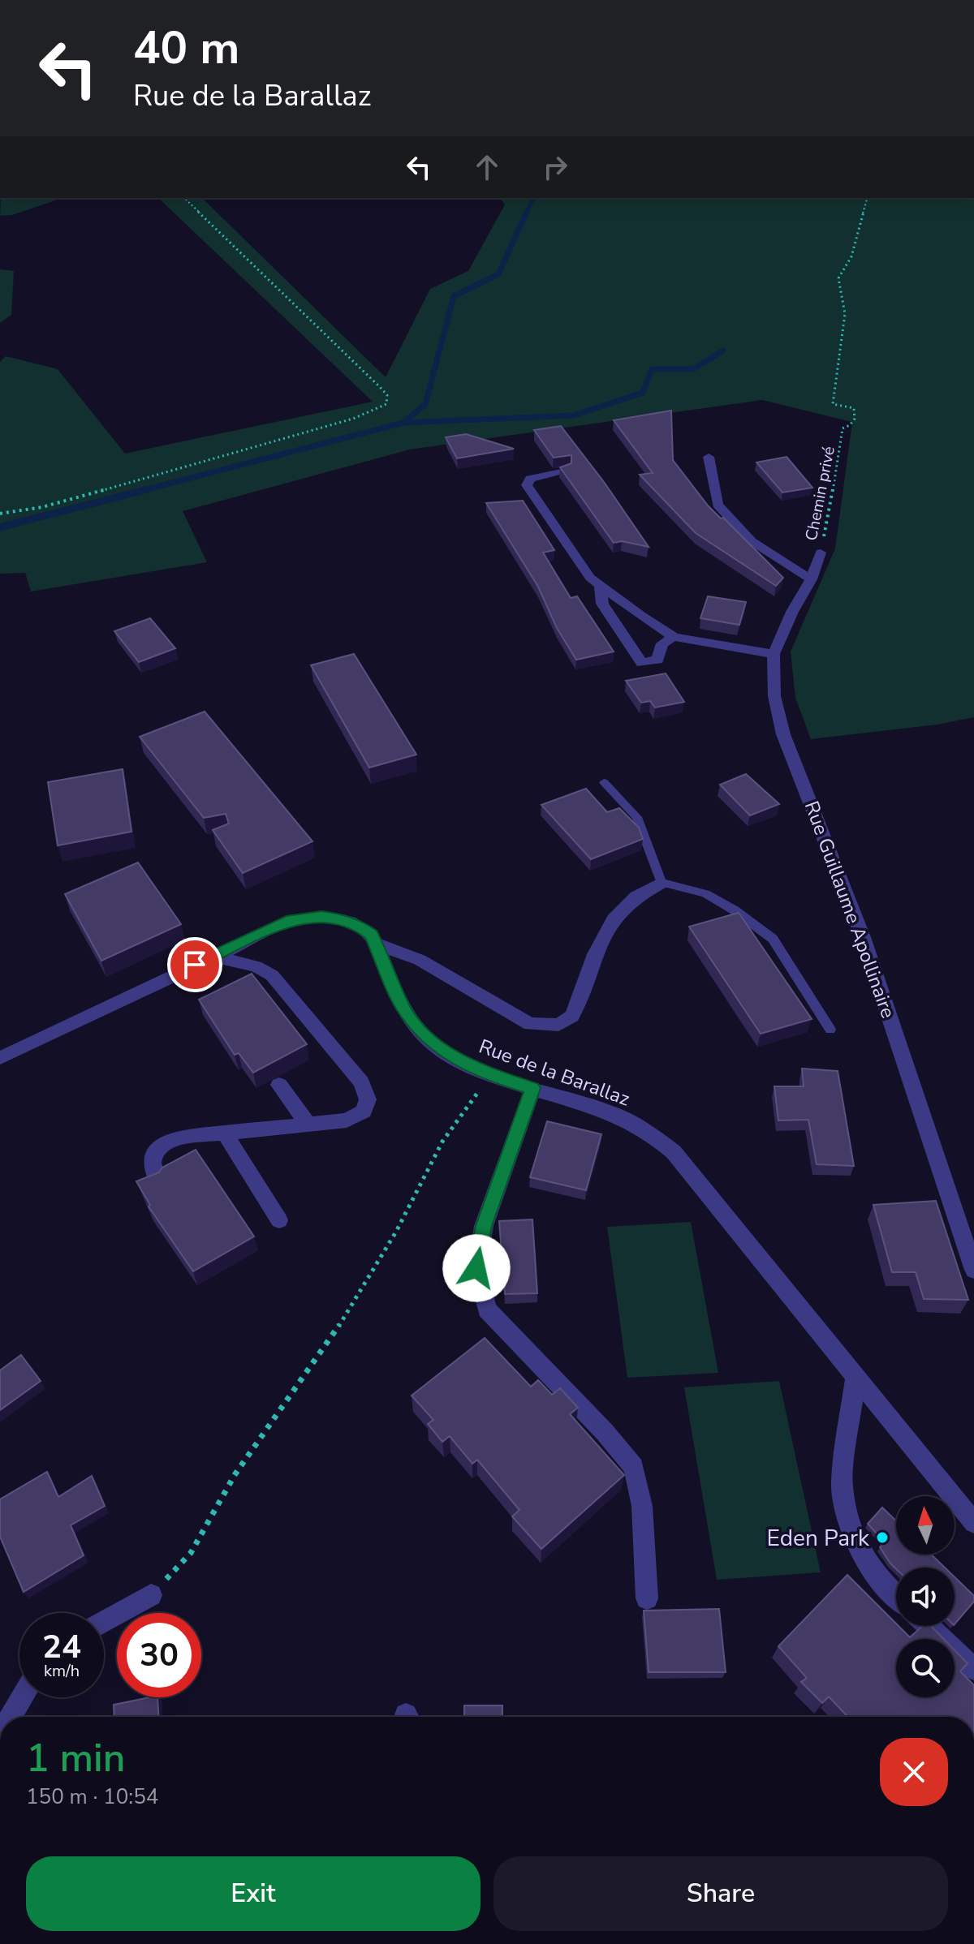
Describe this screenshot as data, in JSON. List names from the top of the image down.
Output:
{
  "streets": {
    "street": ["Rue Guillaume Apollinaire", "Rue de la Barallaz"],
    "path": ["Chemin privé"]
  },
  "crossings": [
    ["Chemin privé", "Rue Guillaume Apollinaire"]
  ],
  "places": ["Eden Park"],
  "north": "top",
  "page": {
    "turn": ["40 m", "Rue de la Barallaz"],
    "speed": "24 km/h",
    "limit": "30",
    "heading": ["1 min", "150 m · 10:54"],
    "buttons": ["Exit", "Share"]
  }
}
